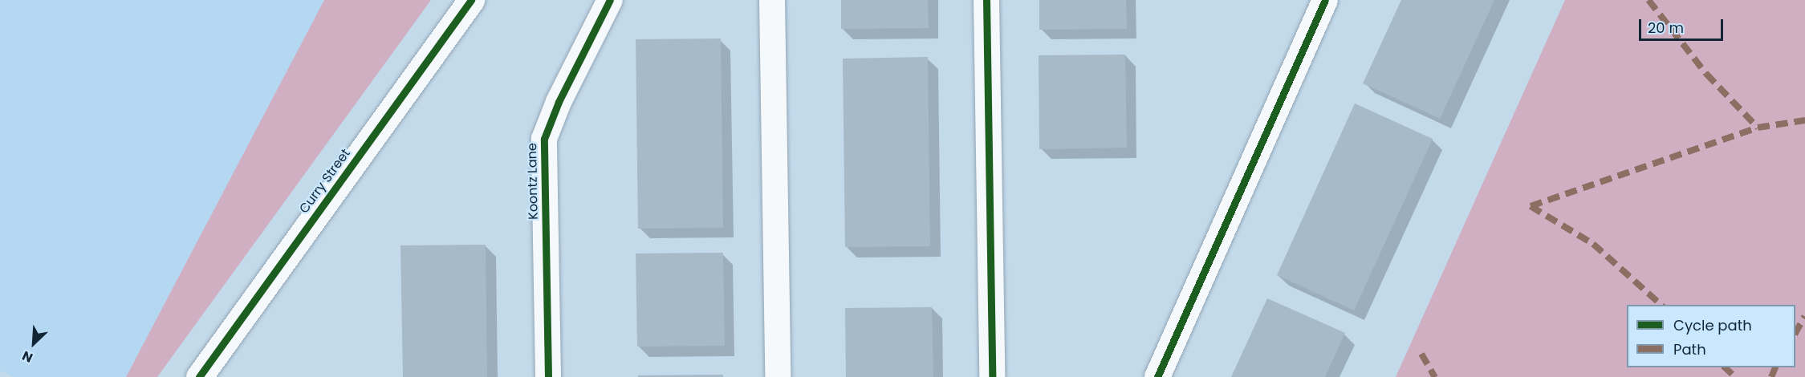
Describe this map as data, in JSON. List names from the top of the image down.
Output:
{
  "streets": {
    "street": ["Curry Street", "Koontz Lane"]
  },
  "legend": ["Cycle path", "Path"],
  "scale_bar": "20 m",
  "north": "bottom left"
}
